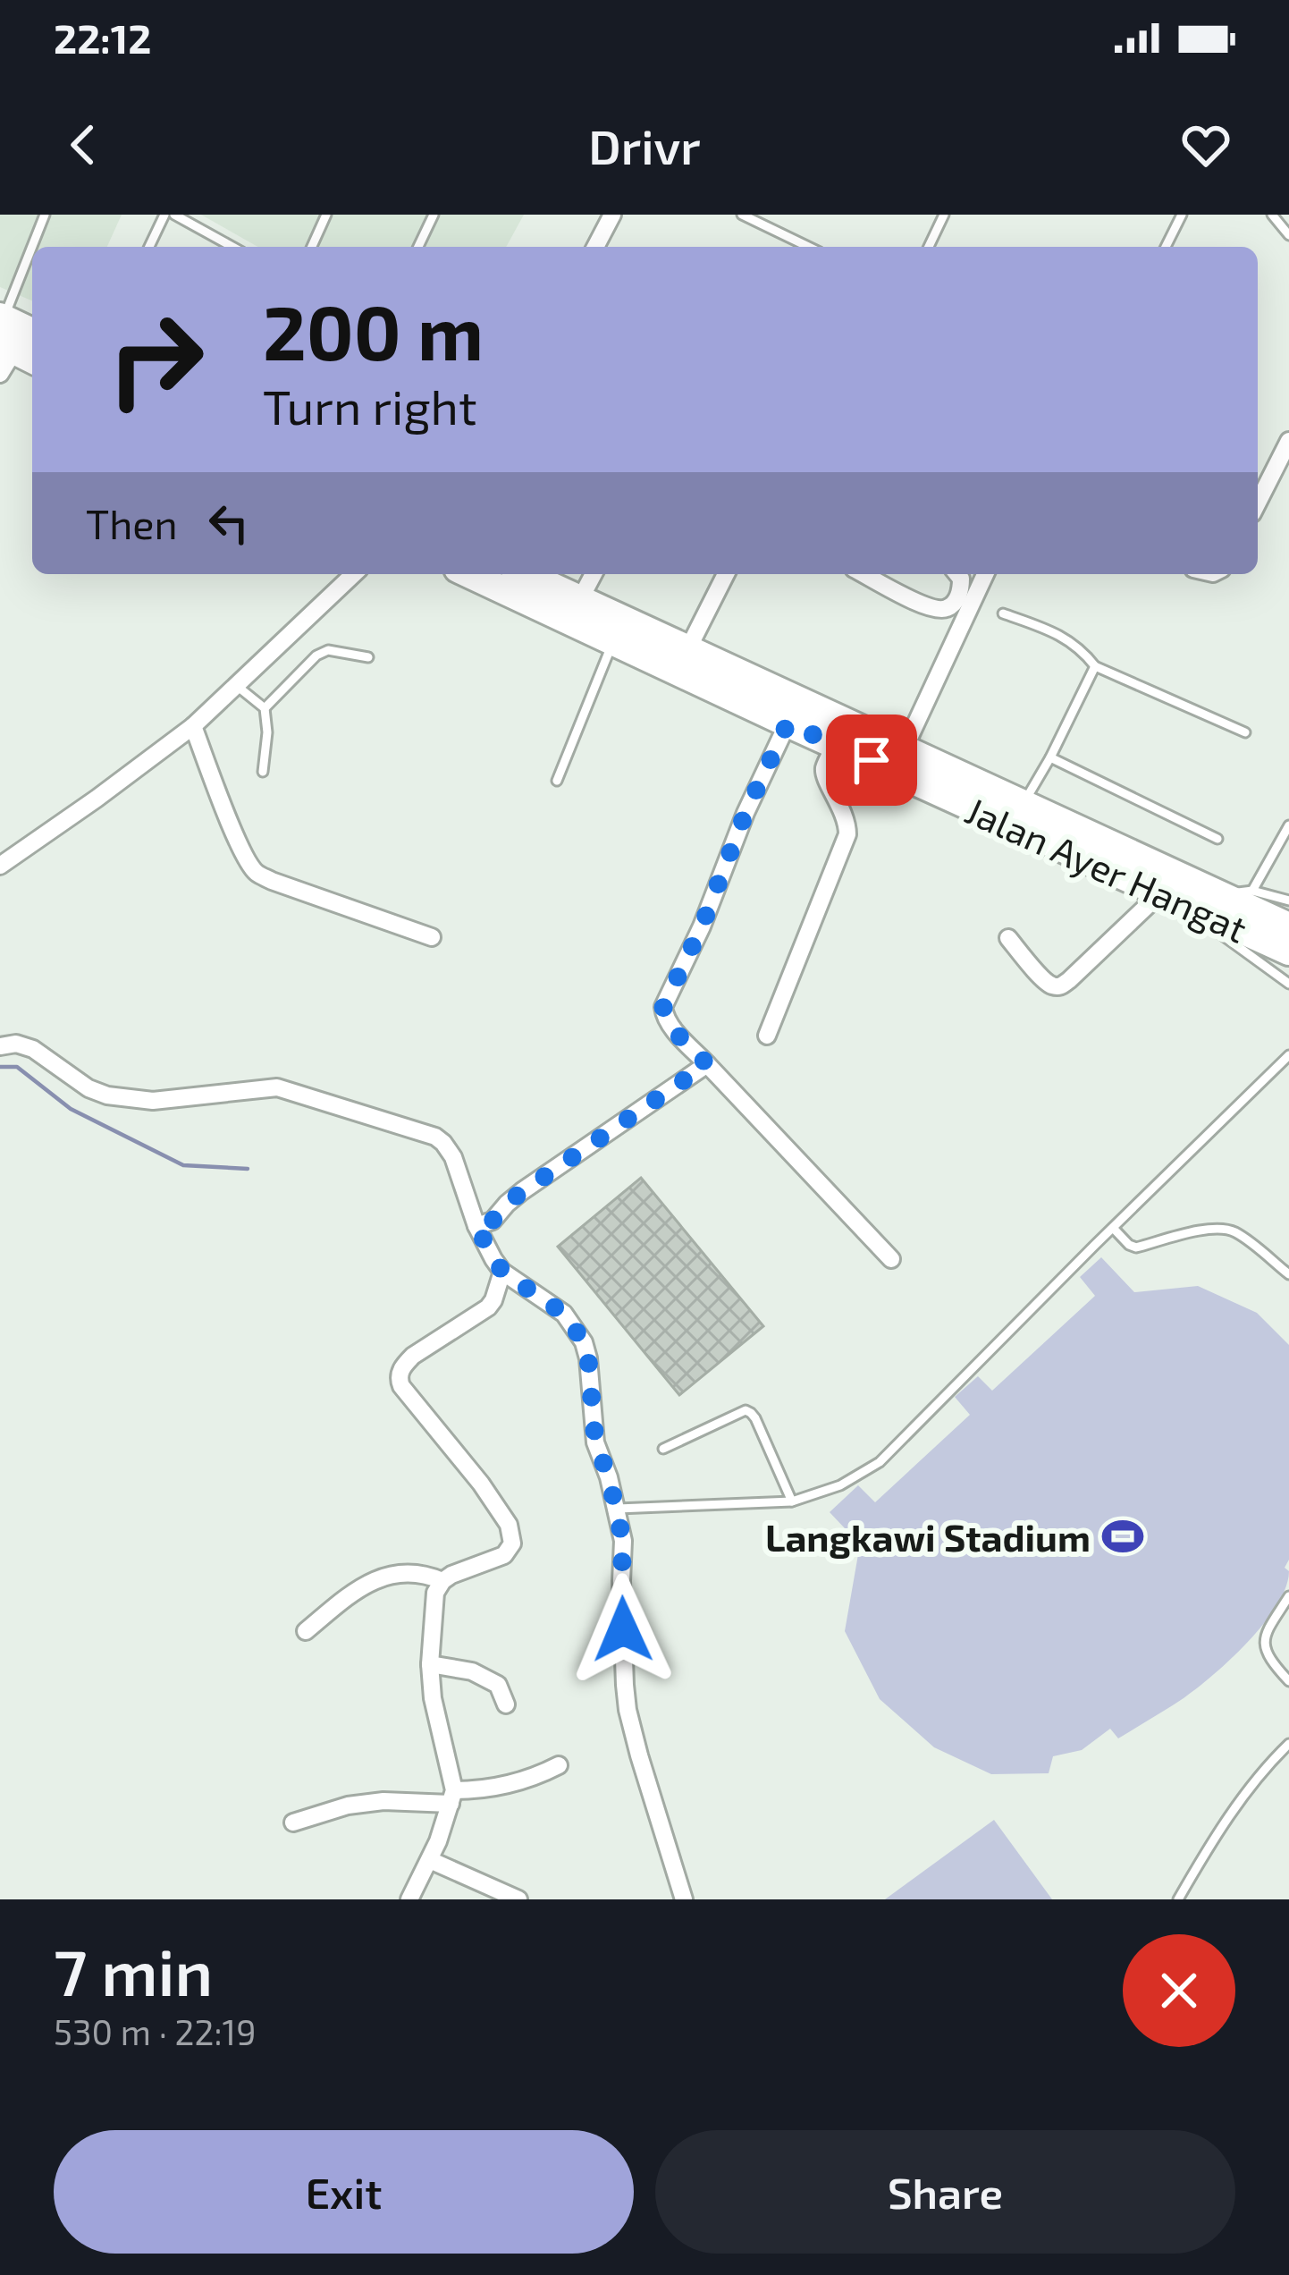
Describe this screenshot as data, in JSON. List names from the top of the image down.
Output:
{
  "streets": {
    "main road": ["Jalan Ayer Hangat"]
  },
  "places": {
    "sports": ["Langkawi Stadium"]
  },
  "page": {
    "status": "22:12",
    "header": "Drivr",
    "turn": ["200 m", "Turn right"],
    "then": "Then",
    "heading": ["7 min", "530 m · 22:19"],
    "buttons": ["Exit", "Share"]
  }
}
